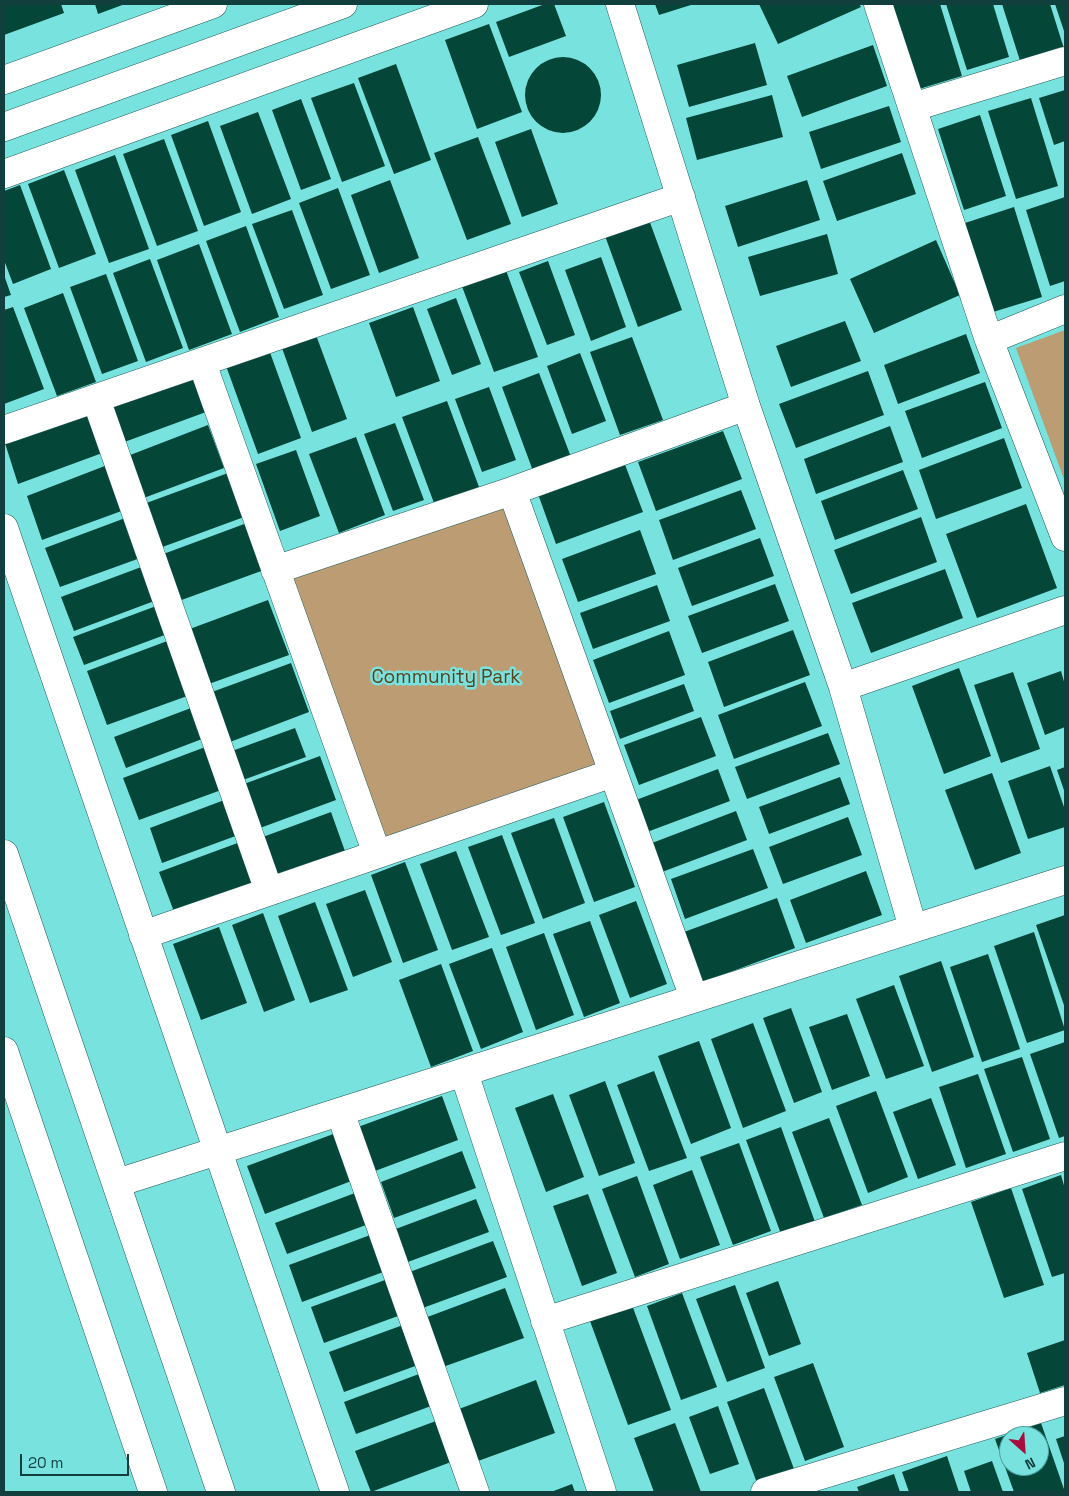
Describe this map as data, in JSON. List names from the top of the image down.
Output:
{
  "parks": ["Community Park"],
  "scale_bar": "20 m",
  "north": "bottom right"
}
